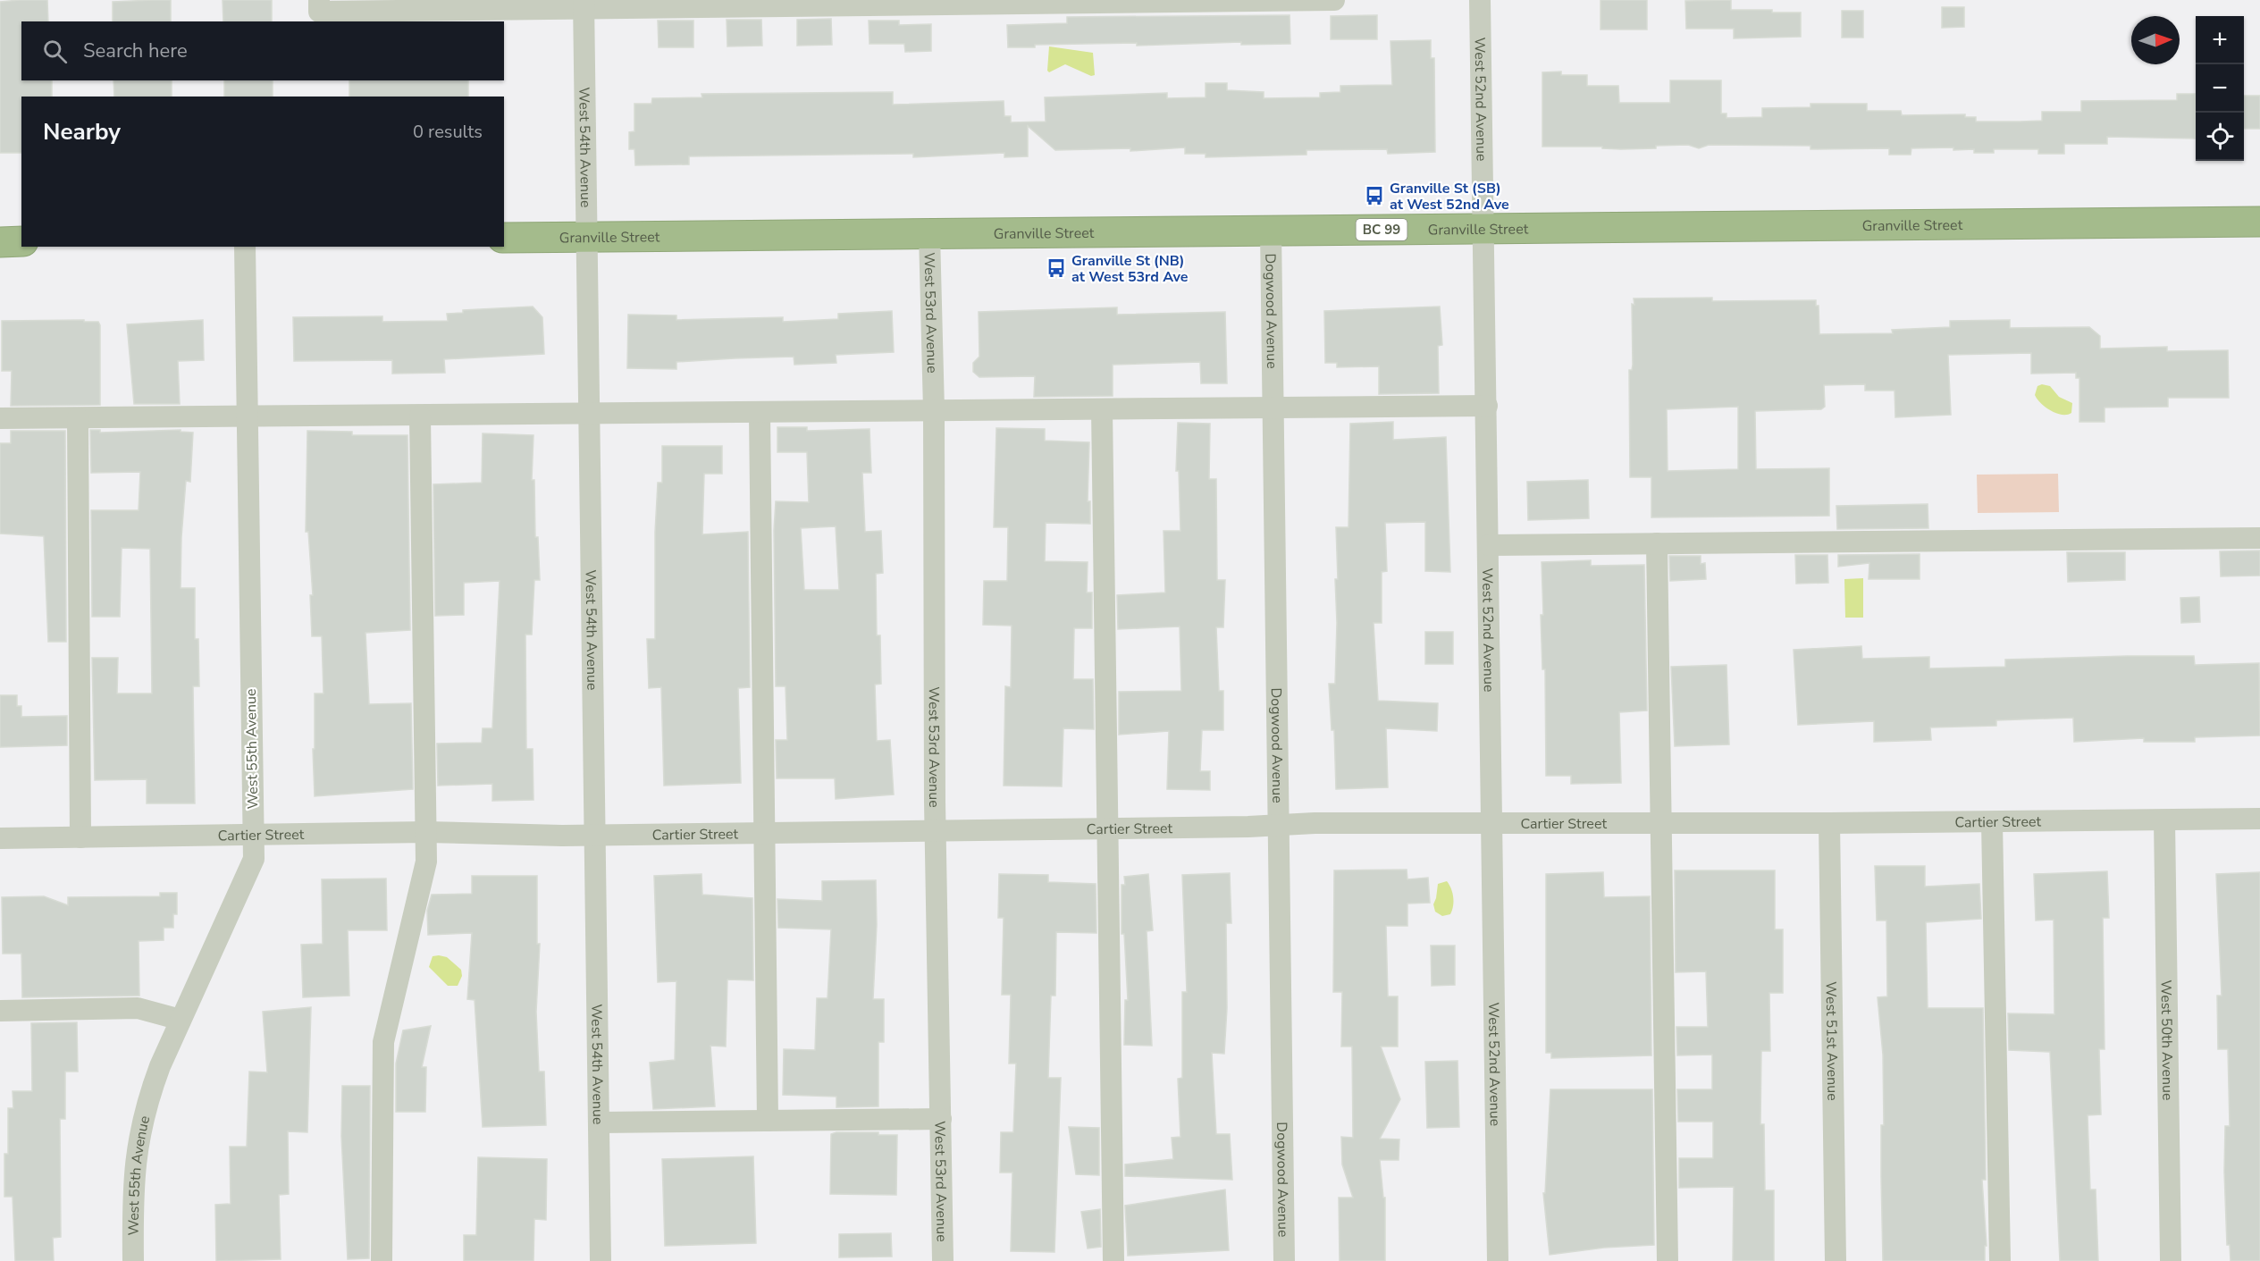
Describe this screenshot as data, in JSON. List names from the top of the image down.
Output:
{
  "streets": {
    "highway": ["Granville Street", "BC 99"],
    "street": [
      "West 52nd Avenue",
      "West 54th Avenue",
      "Dogwood Avenue",
      "West 53rd Avenue",
      "West 55th Avenue",
      "Cartier Street",
      "West 50th Avenue",
      "West 51st Avenue"
    ]
  },
  "crossings": [
    ["West 52nd Avenue", "Granville Street"],
    ["West 52nd Avenue", "Cartier Street"],
    ["West 54th Avenue", "Granville Street"],
    ["West 54th Avenue", "Cartier Street"],
    ["Granville Street", "Dogwood Avenue"],
    ["Granville Street", "West 53rd Avenue"],
    ["Dogwood Avenue", "Cartier Street"],
    ["West 53rd Avenue", "Cartier Street"],
    ["West 55th Avenue", "Cartier Street"],
    ["Cartier Street", "West 50th Avenue"],
    ["Cartier Street", "West 51st Avenue"]
  ],
  "places": {
    "bus stop": ["Granville St (SB) at West 52nd Ave", "Granville St (NB) at West 53rd Ave"]
  },
  "north": "right",
  "page": {
    "map_buttons": ["+", "−"],
    "search": "Search here",
    "heading": ["Nearby", "0 results"]
  }
}
